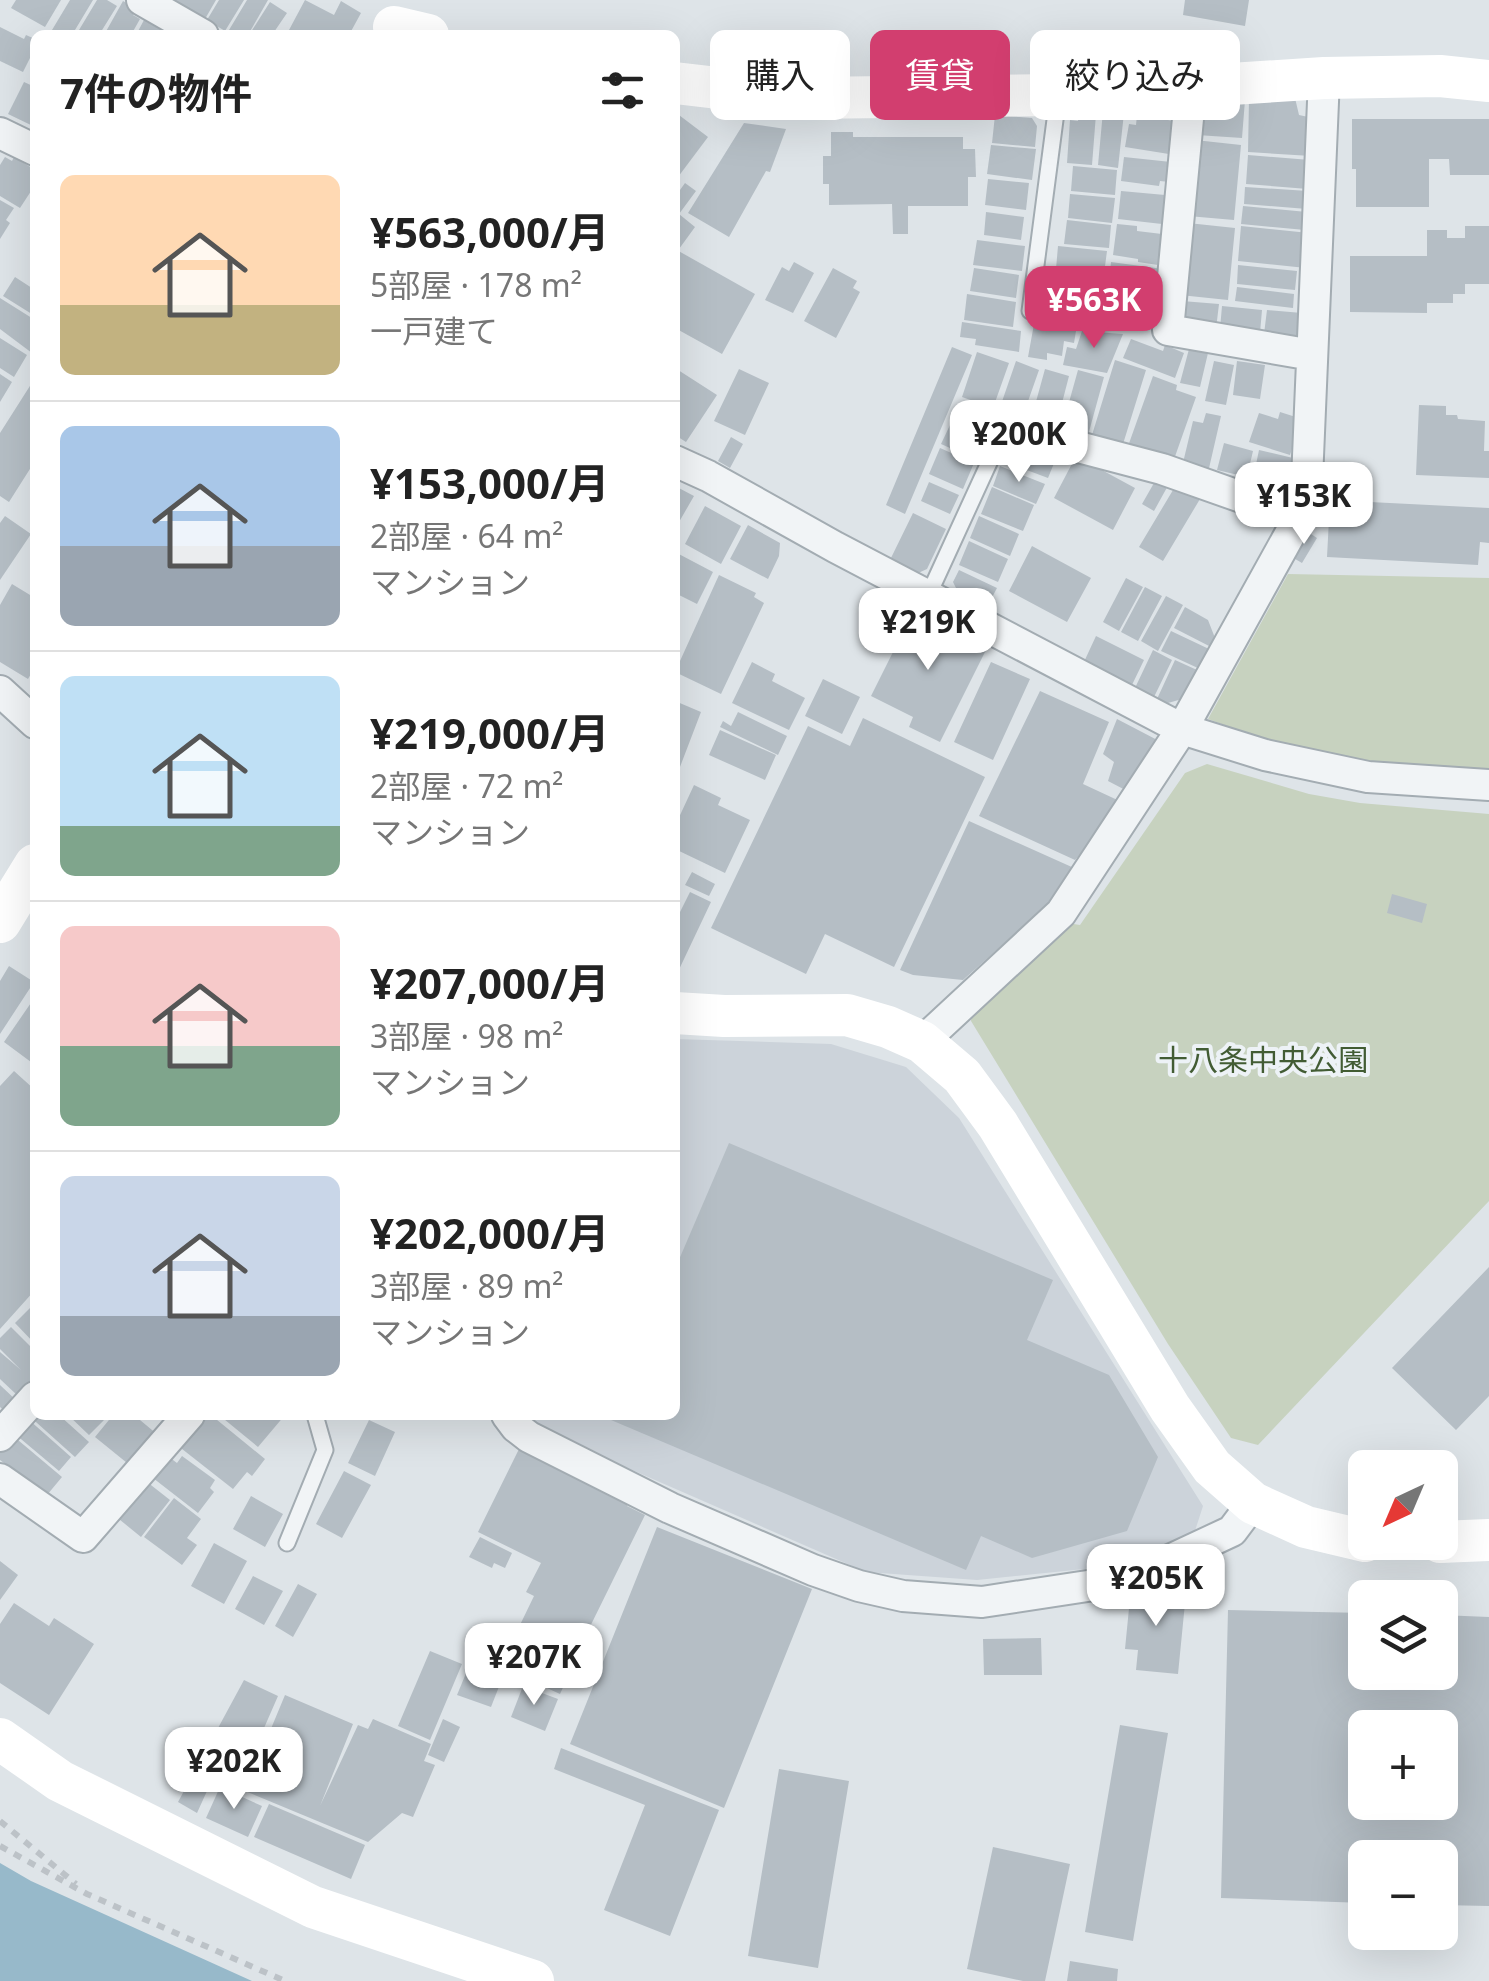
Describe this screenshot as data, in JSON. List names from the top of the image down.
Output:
{
  "parks": ["十八条中央公園"],
  "north": "bottom left",
  "page": {
    "chip": ["購入", "賃貸", "絞り込み"],
    "heading": "7件の物件",
    "list": [
      {
        "name": "¥563,000/月",
        "note": "5部屋 · 178 m² · 一戸建て"
      },
      {
        "name": "¥153,000/月",
        "note": "2部屋 · 64 m² · マンション"
      },
      {
        "name": "¥219,000/月",
        "note": "2部屋 · 72 m² · マンション"
      },
      {
        "name": "¥207,000/月",
        "note": "3部屋 · 98 m² · マンション"
      },
      {
        "name": "¥202,000/月",
        "note": "3部屋 · 89 m² · マンション"
      }
    ],
    "price": [
      "¥563K",
      "¥200K",
      "¥153K",
      "¥219K",
      "¥205K",
      "¥207K",
      "¥202K"
    ],
    "map_buttons": ["+", "−"]
  }
}
